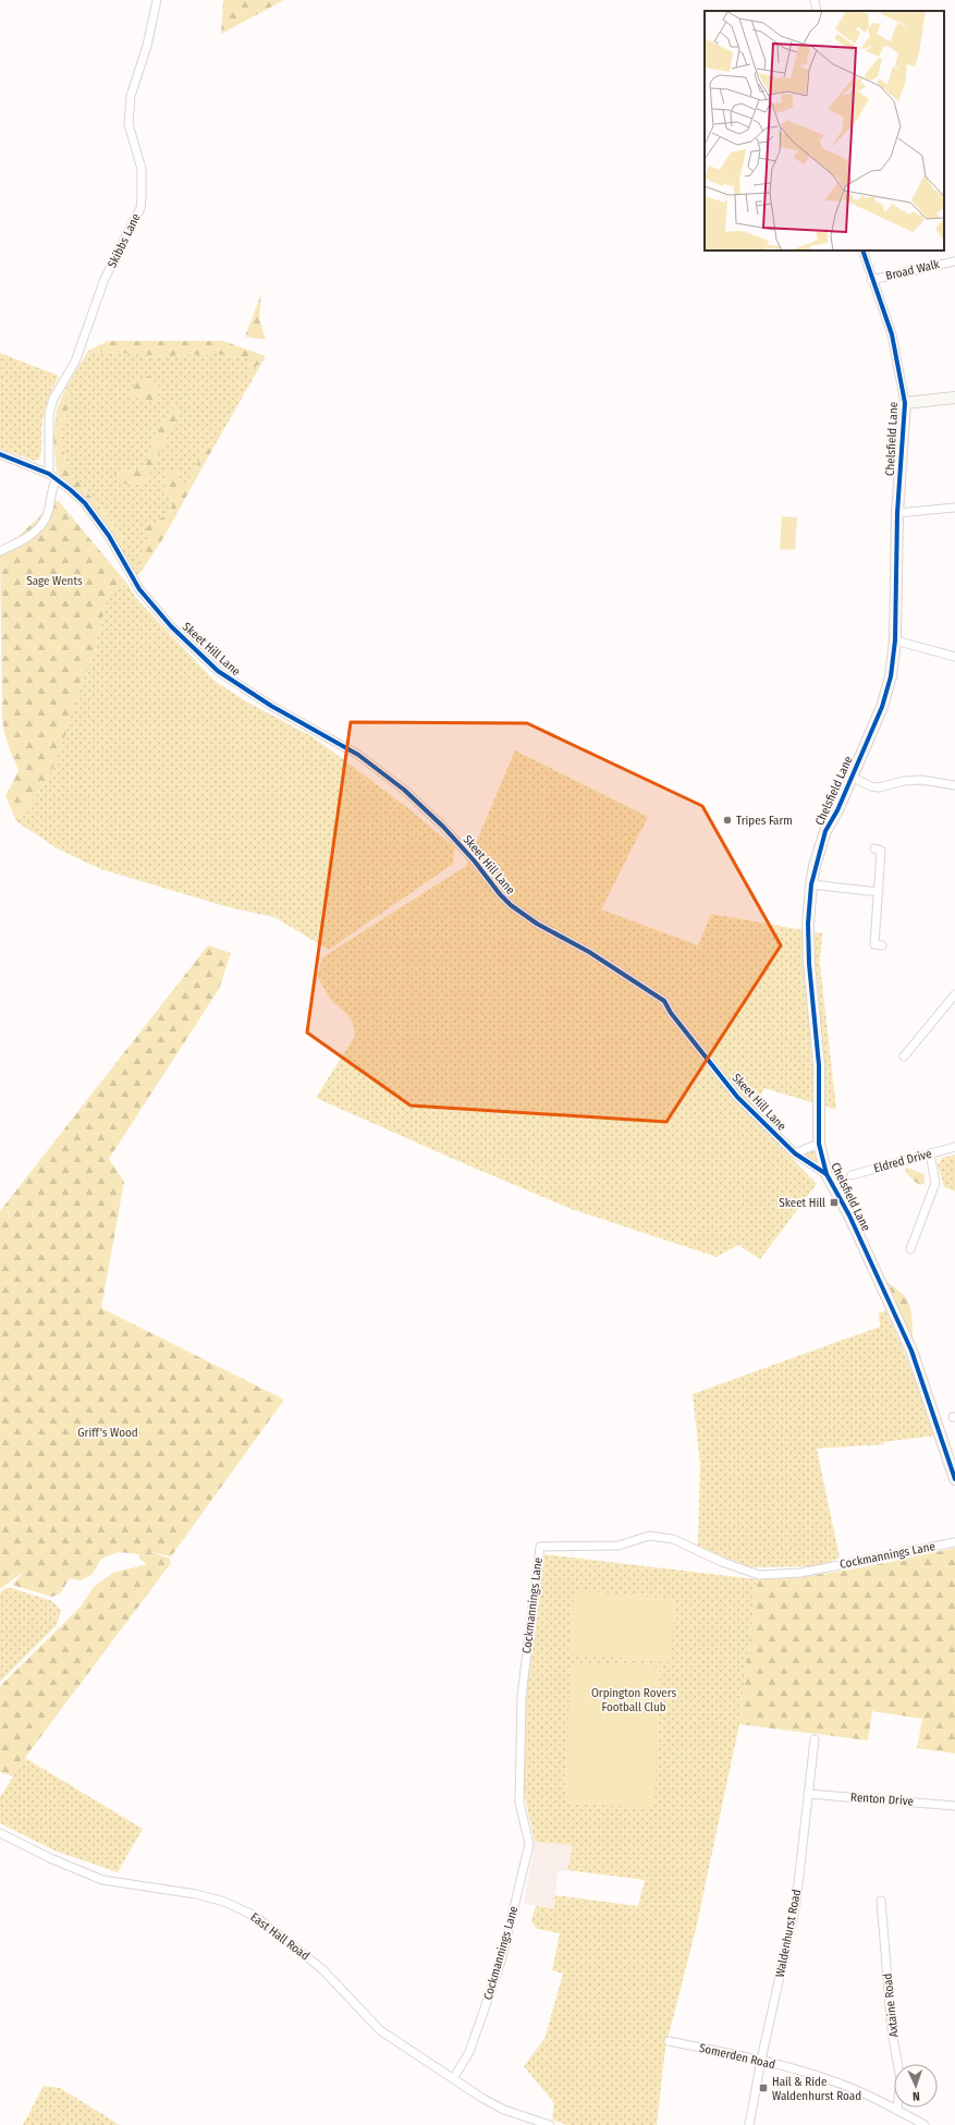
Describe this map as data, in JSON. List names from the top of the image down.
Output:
{
  "streets": {
    "street": [
      "Skibbs Lane",
      "Broad Walk",
      "Chelsfield Lane",
      "Skeet Hill Lane",
      "Eldred Drive",
      "Cockmannings Lane",
      "Renton Drive",
      "Waldenhurst Road",
      "East Hall Road",
      "Axtaine Road",
      "Somerden Road"
    ]
  },
  "crossings": [
    ["Skibbs Lane", "Skeet Hill Lane"],
    ["Broad Walk", "Chelsfield Lane"],
    ["Chelsfield Lane", "Skeet Hill Lane"],
    ["Cockmannings Lane", "East Hall Road"],
    ["Renton Drive", "Waldenhurst Road"],
    ["Waldenhurst Road", "Somerden Road"],
    ["Axtaine Road", "Somerden Road"]
  ],
  "parks": ["Sage Wents", "Griff's Wood", "Orpington Rovers Football Club"],
  "places": {
    "other": ["Tripes Farm"],
    "transit": ["Skeet Hill", "Hail & Ride Waldenhurst Road"]
  },
  "north": "bottom"
}
